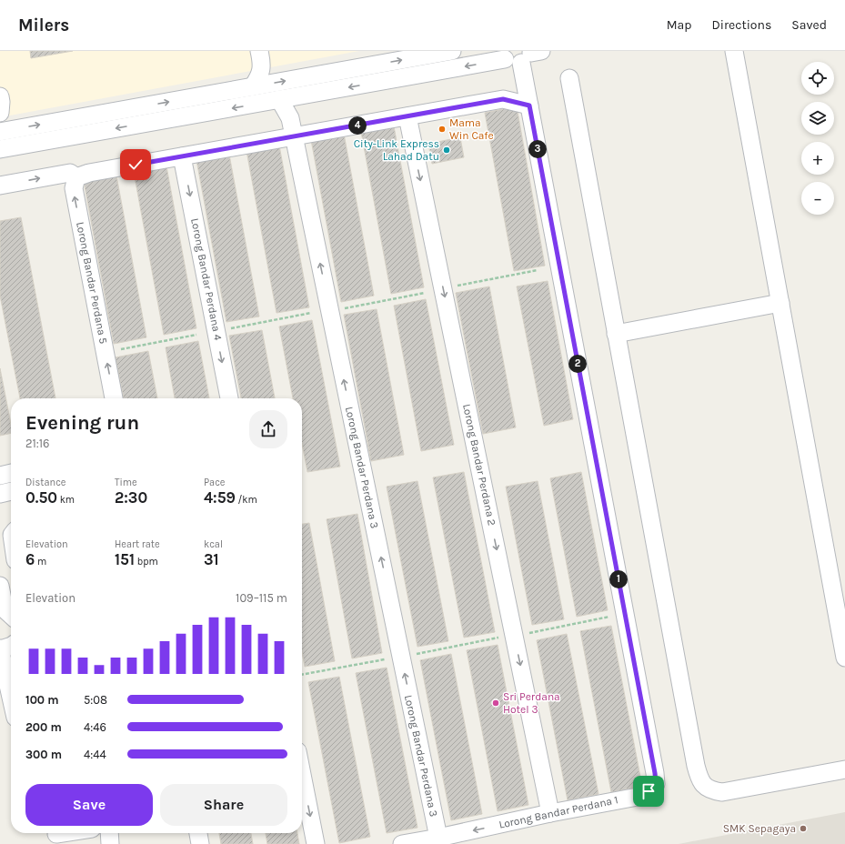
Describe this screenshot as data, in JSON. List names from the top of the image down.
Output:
{
  "streets": {
    "street": [
      "Lorong Bandar Perdana 4",
      "Lorong Bandar Perdana 5",
      "Lorong Bandar Perdana 2",
      "Lorong Bandar Perdana 3",
      "Lorong Bandar Perdana 1"
    ]
  },
  "crossings": [
    ["Lorong Bandar Perdana 2", "Lorong Bandar Perdana 1"],
    ["Lorong Bandar Perdana 3", "Lorong Bandar Perdana 1"]
  ],
  "one_way": [
    "Lorong Bandar Perdana 4",
    "Lorong Bandar Perdana 5",
    "Lorong Bandar Perdana 2",
    "Lorong Bandar Perdana 3"
  ],
  "places": [
    "Mama Win Cafe",
    "City-Link Express Lahad Datu",
    "Sri Perdana Hotel 3",
    "SMK Sepagaya"
  ],
  "page": {
    "header": "Milers",
    "nav": ["Map", "Directions", "Saved"],
    "map_buttons": ["+", "−"],
    "pins": [
      "4",
      "3",
      "2",
      "1"
    ],
    "heading": ["Evening run", "21:16"],
    "stats": [
      ["Distance", "0.50 km"],
      ["Time", "2:30"],
      ["Pace", "4:59 /km"],
      ["Elevation", "6 m"],
      ["Heart rate", "151 bpm"],
      ["kcal", "31"]
    ],
    "chart": ["Elevation", "109–115 m"],
    "list": [
      {
        "name": "100 m",
        "note": "5:08"
      },
      {
        "name": "200 m",
        "note": "4:46"
      },
      {
        "name": "300 m",
        "note": "4:44"
      }
    ],
    "buttons": ["Save", "Share"]
  }
}
